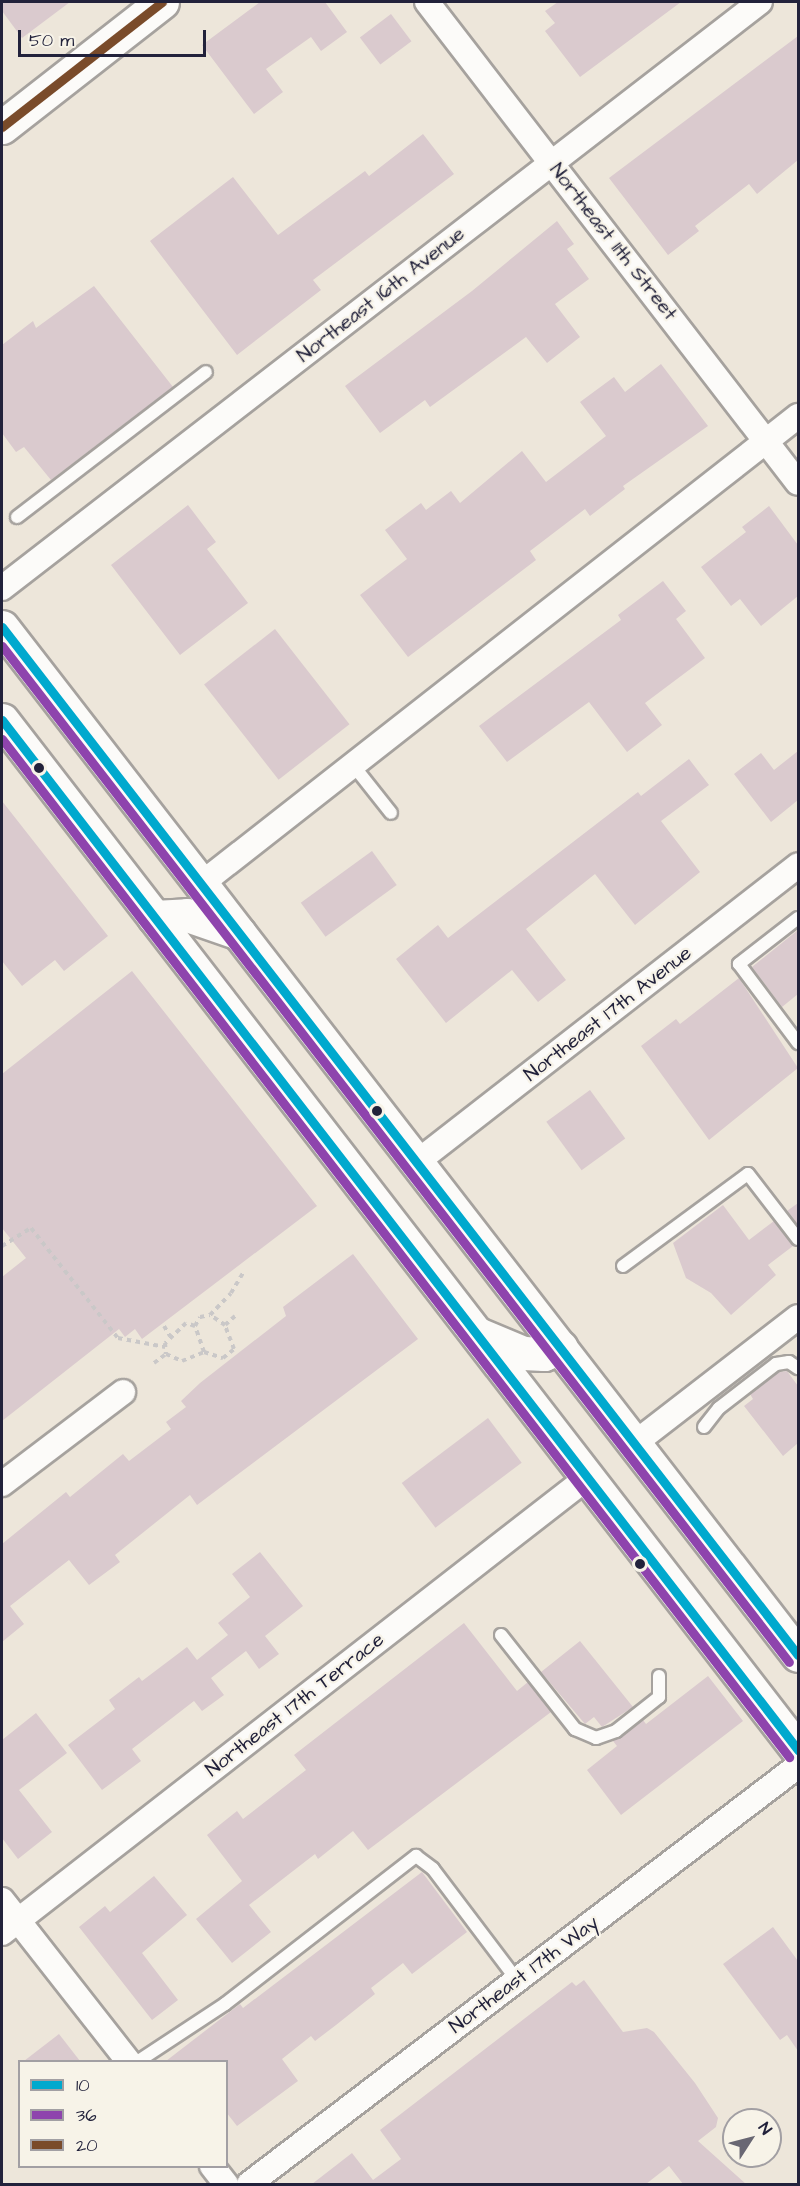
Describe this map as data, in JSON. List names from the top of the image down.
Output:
{
  "streets": {
    "street": [
      "Northeast 11th Street",
      "Northeast 16th Avenue",
      "Northeast 17th Avenue",
      "Northeast 17th Terrace",
      "Northeast 17th Way"
    ]
  },
  "crossings": [
    ["Northeast 11th Street", "Northeast 16th Avenue"]
  ],
  "lines": ["transit line 20", "transit line 10", "transit line 36"],
  "legend": ["10", "36", "20"],
  "scale_bar": "50 m",
  "north": "top right"
}
